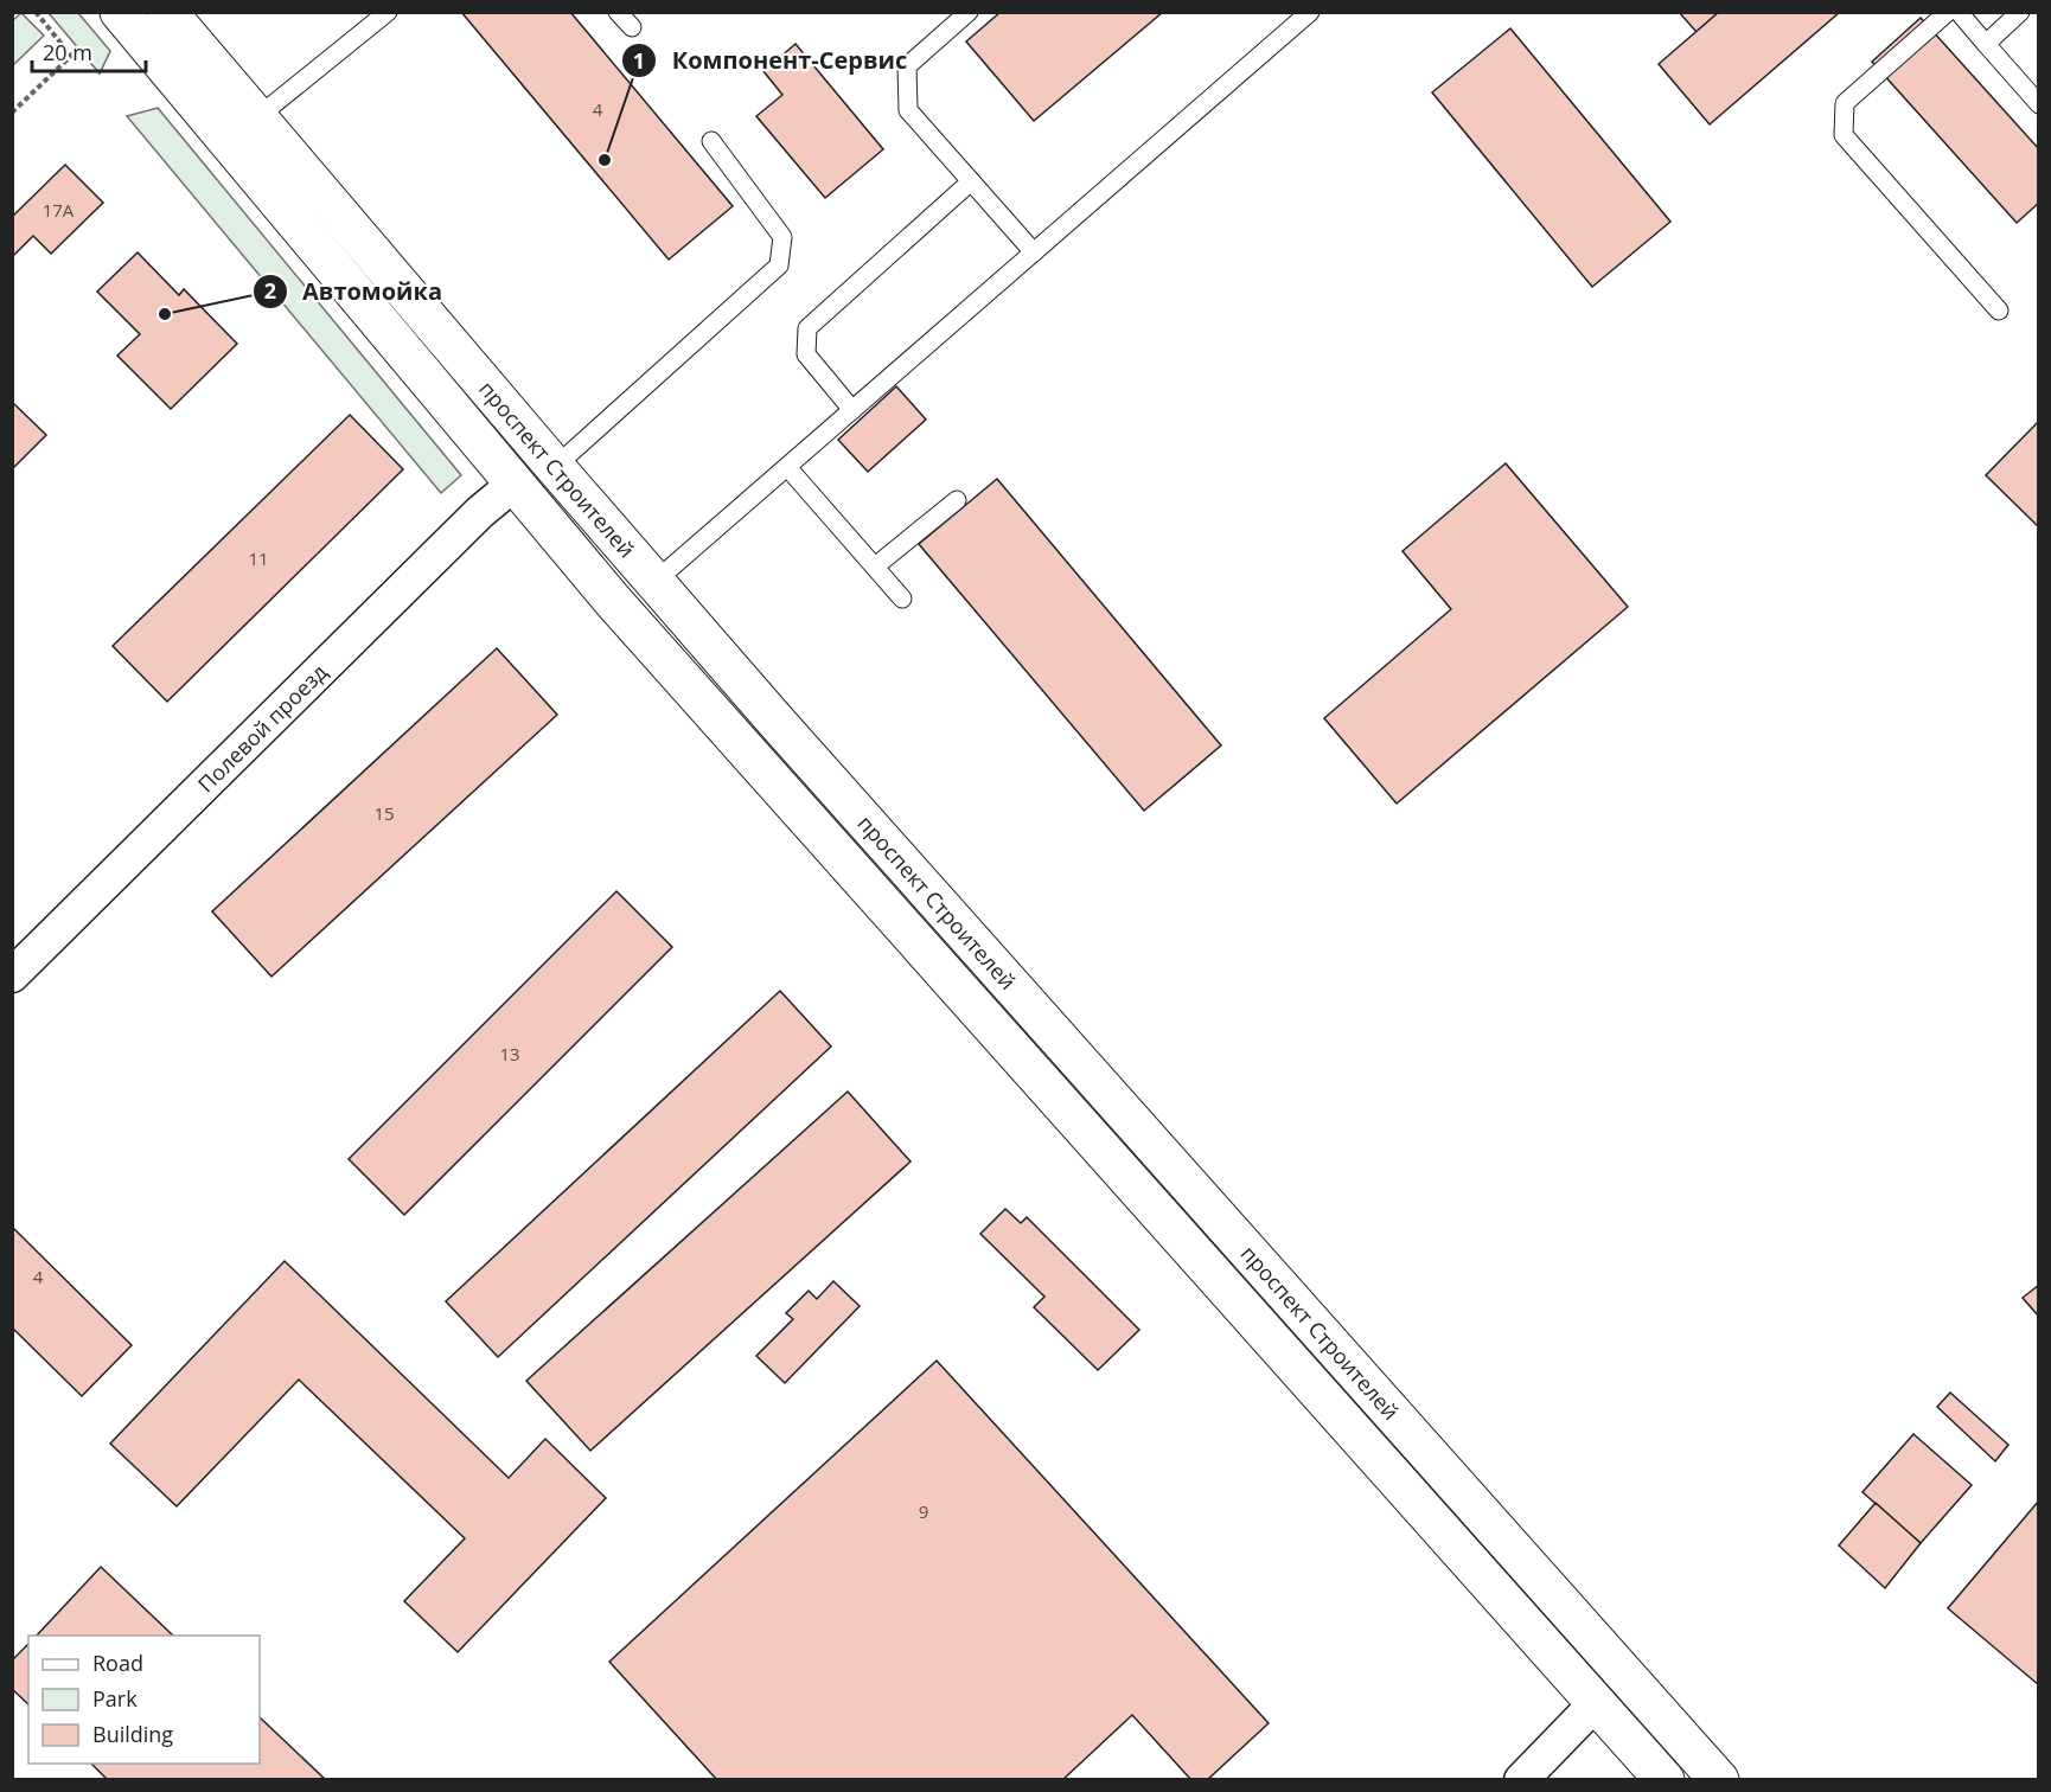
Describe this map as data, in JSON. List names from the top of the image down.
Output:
{
  "streets": {
    "main road": ["проспект Строителей"],
    "street": ["Полевой проезд"]
  },
  "crossings": [
    ["проспект Строителей", "Полевой проезд"]
  ],
  "places": ["Компонент-Сервис", "Автомойка"],
  "house_numbers": [
    "4",
    "17А",
    "11",
    "15",
    "13",
    "4",
    "9"
  ],
  "legend": ["Road", "Park", "Building"],
  "scale_bar": "20 m"
}
